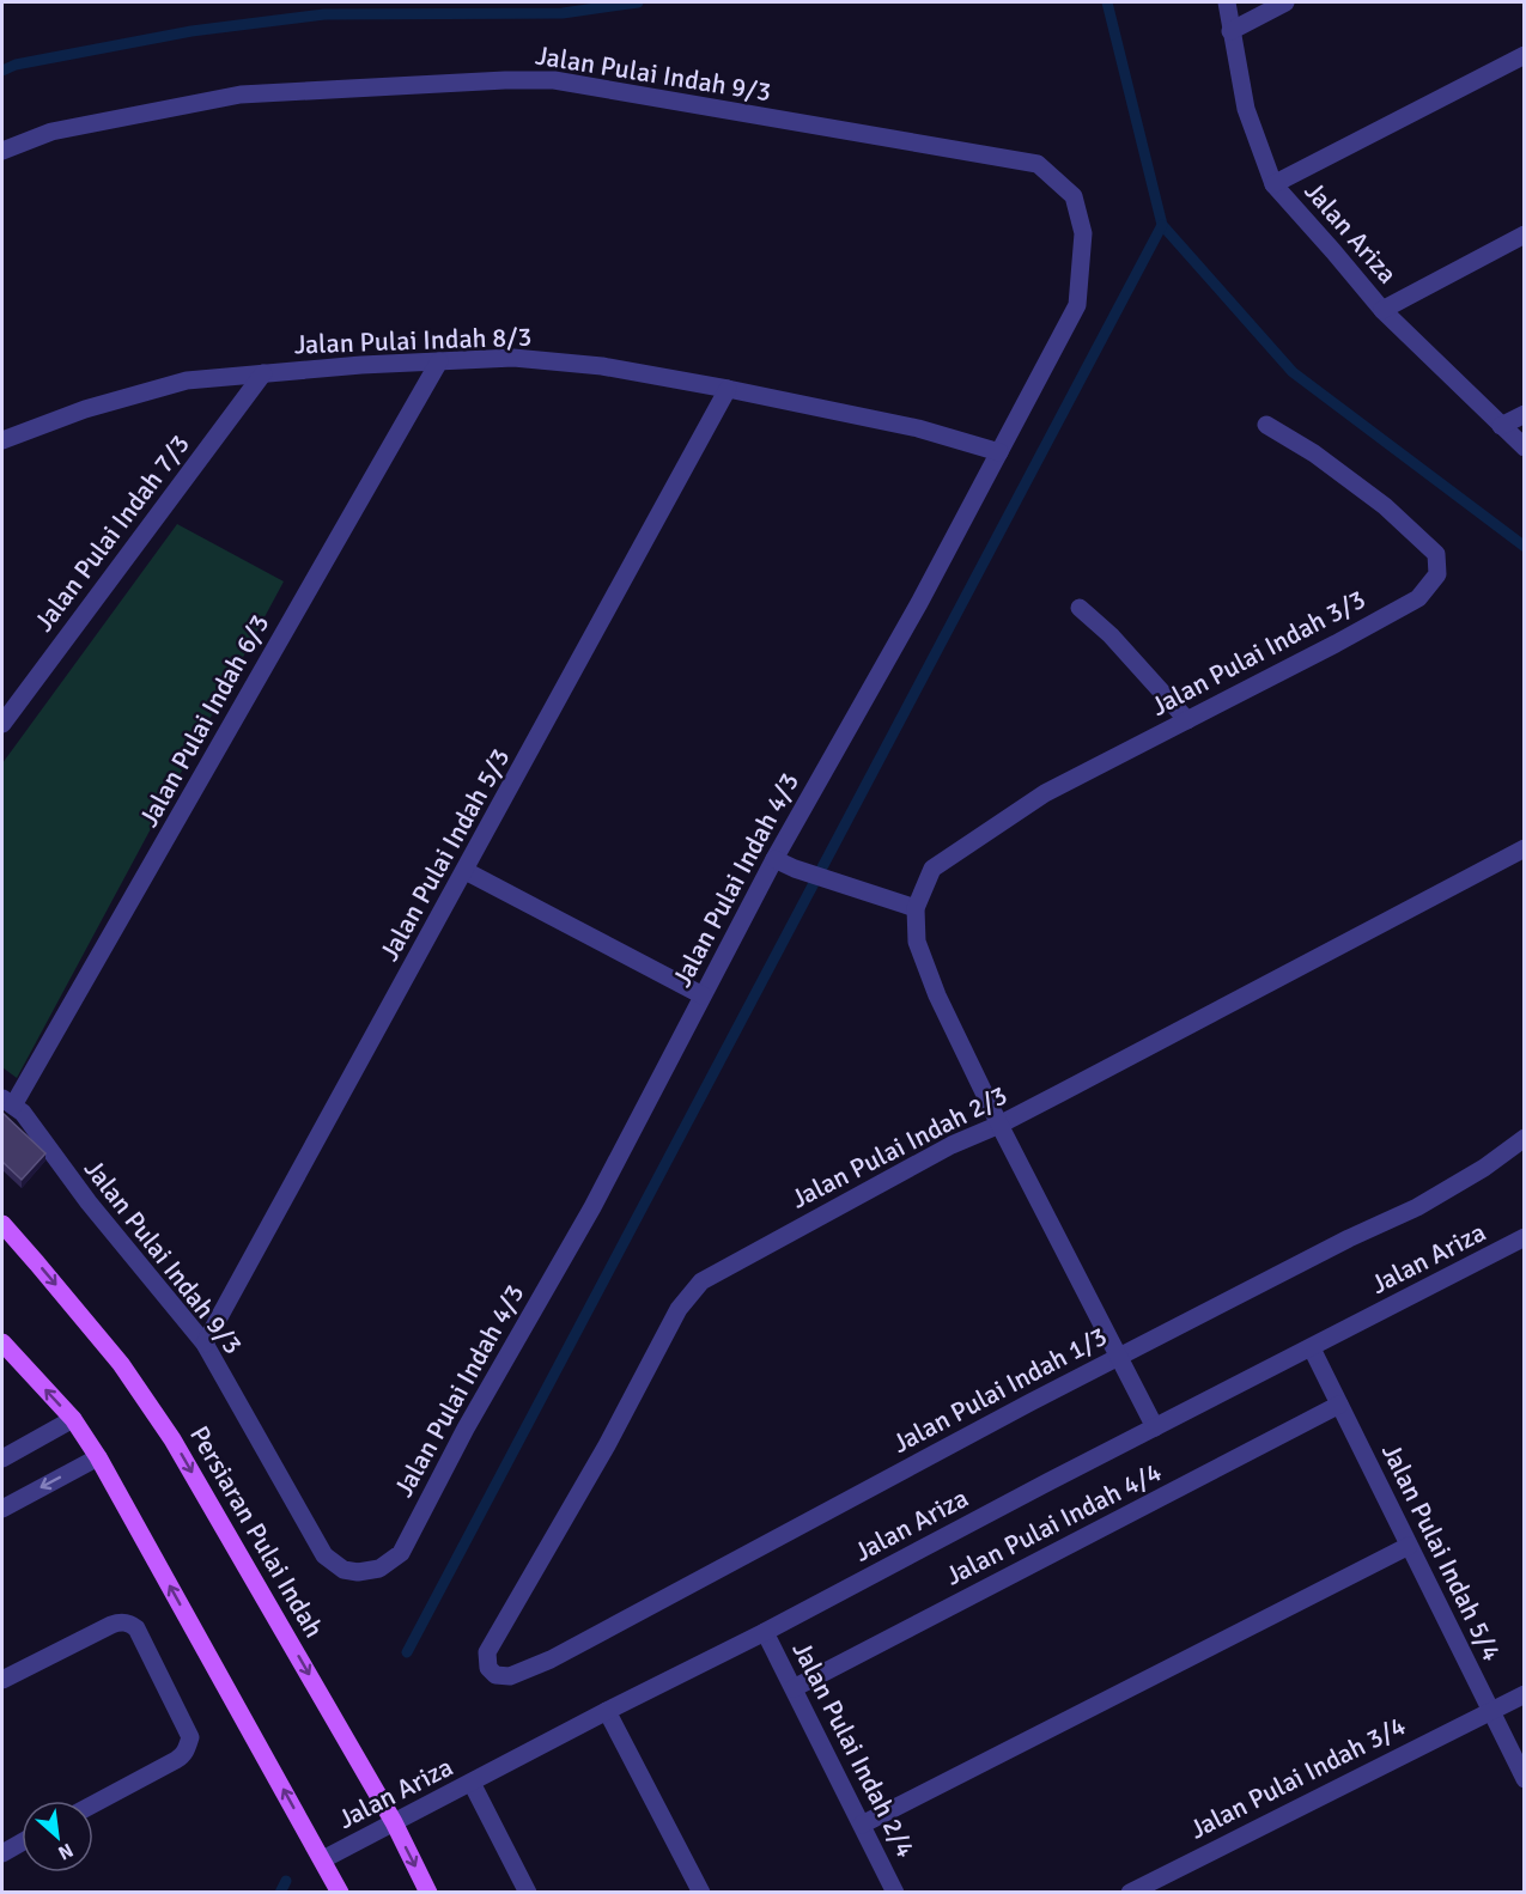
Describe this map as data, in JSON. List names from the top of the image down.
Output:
{
  "streets": {
    "main road": ["Persiaran Pulai Indah"],
    "street": [
      "Jalan Pulai Indah 9/3",
      "Jalan Ariza",
      "Jalan Pulai Indah 8/3",
      "Jalan Pulai Indah 7/3",
      "Jalan Pulai Indah 3/3",
      "Jalan Pulai Indah 6/3",
      "Jalan Pulai Indah 5/3",
      "Jalan Pulai Indah 4/3",
      "Jalan Pulai Indah 2/3",
      "Jalan Pulai Indah 1/3",
      "Jalan Pulai Indah 4/4",
      "Jalan Pulai Indah 5/4",
      "Jalan Pulai Indah 2/4",
      "Jalan Pulai Indah 3/4"
    ]
  },
  "crossings": [
    ["Jalan Pulai Indah 9/3", "Jalan Pulai Indah 6/3"],
    ["Jalan Pulai Indah 9/3", "Jalan Pulai Indah 5/3"],
    ["Jalan Pulai Indah 9/3", "Jalan Pulai Indah 4/3"],
    ["Jalan Ariza", "Jalan Pulai Indah 3/3"],
    ["Jalan Ariza", "Persiaran Pulai Indah"],
    ["Jalan Ariza", "Jalan Pulai Indah 5/4"],
    ["Jalan Ariza", "Jalan Pulai Indah 2/4"],
    ["Jalan Pulai Indah 8/3", "Jalan Pulai Indah 7/3"],
    ["Jalan Pulai Indah 8/3", "Jalan Pulai Indah 6/3"],
    ["Jalan Pulai Indah 8/3", "Jalan Pulai Indah 5/3"],
    ["Jalan Pulai Indah 8/3", "Jalan Pulai Indah 4/3"],
    ["Jalan Pulai Indah 3/3", "Jalan Pulai Indah 2/3"],
    ["Jalan Pulai Indah 3/3", "Jalan Pulai Indah 1/3"],
    ["Jalan Pulai Indah 2/3", "Jalan Pulai Indah 1/3"],
    ["Jalan Pulai Indah 4/4", "Jalan Pulai Indah 5/4"],
    ["Jalan Pulai Indah 4/4", "Jalan Pulai Indah 2/4"],
    ["Jalan Pulai Indah 5/4", "Jalan Pulai Indah 3/4"]
  ],
  "north": "bottom right"
}
